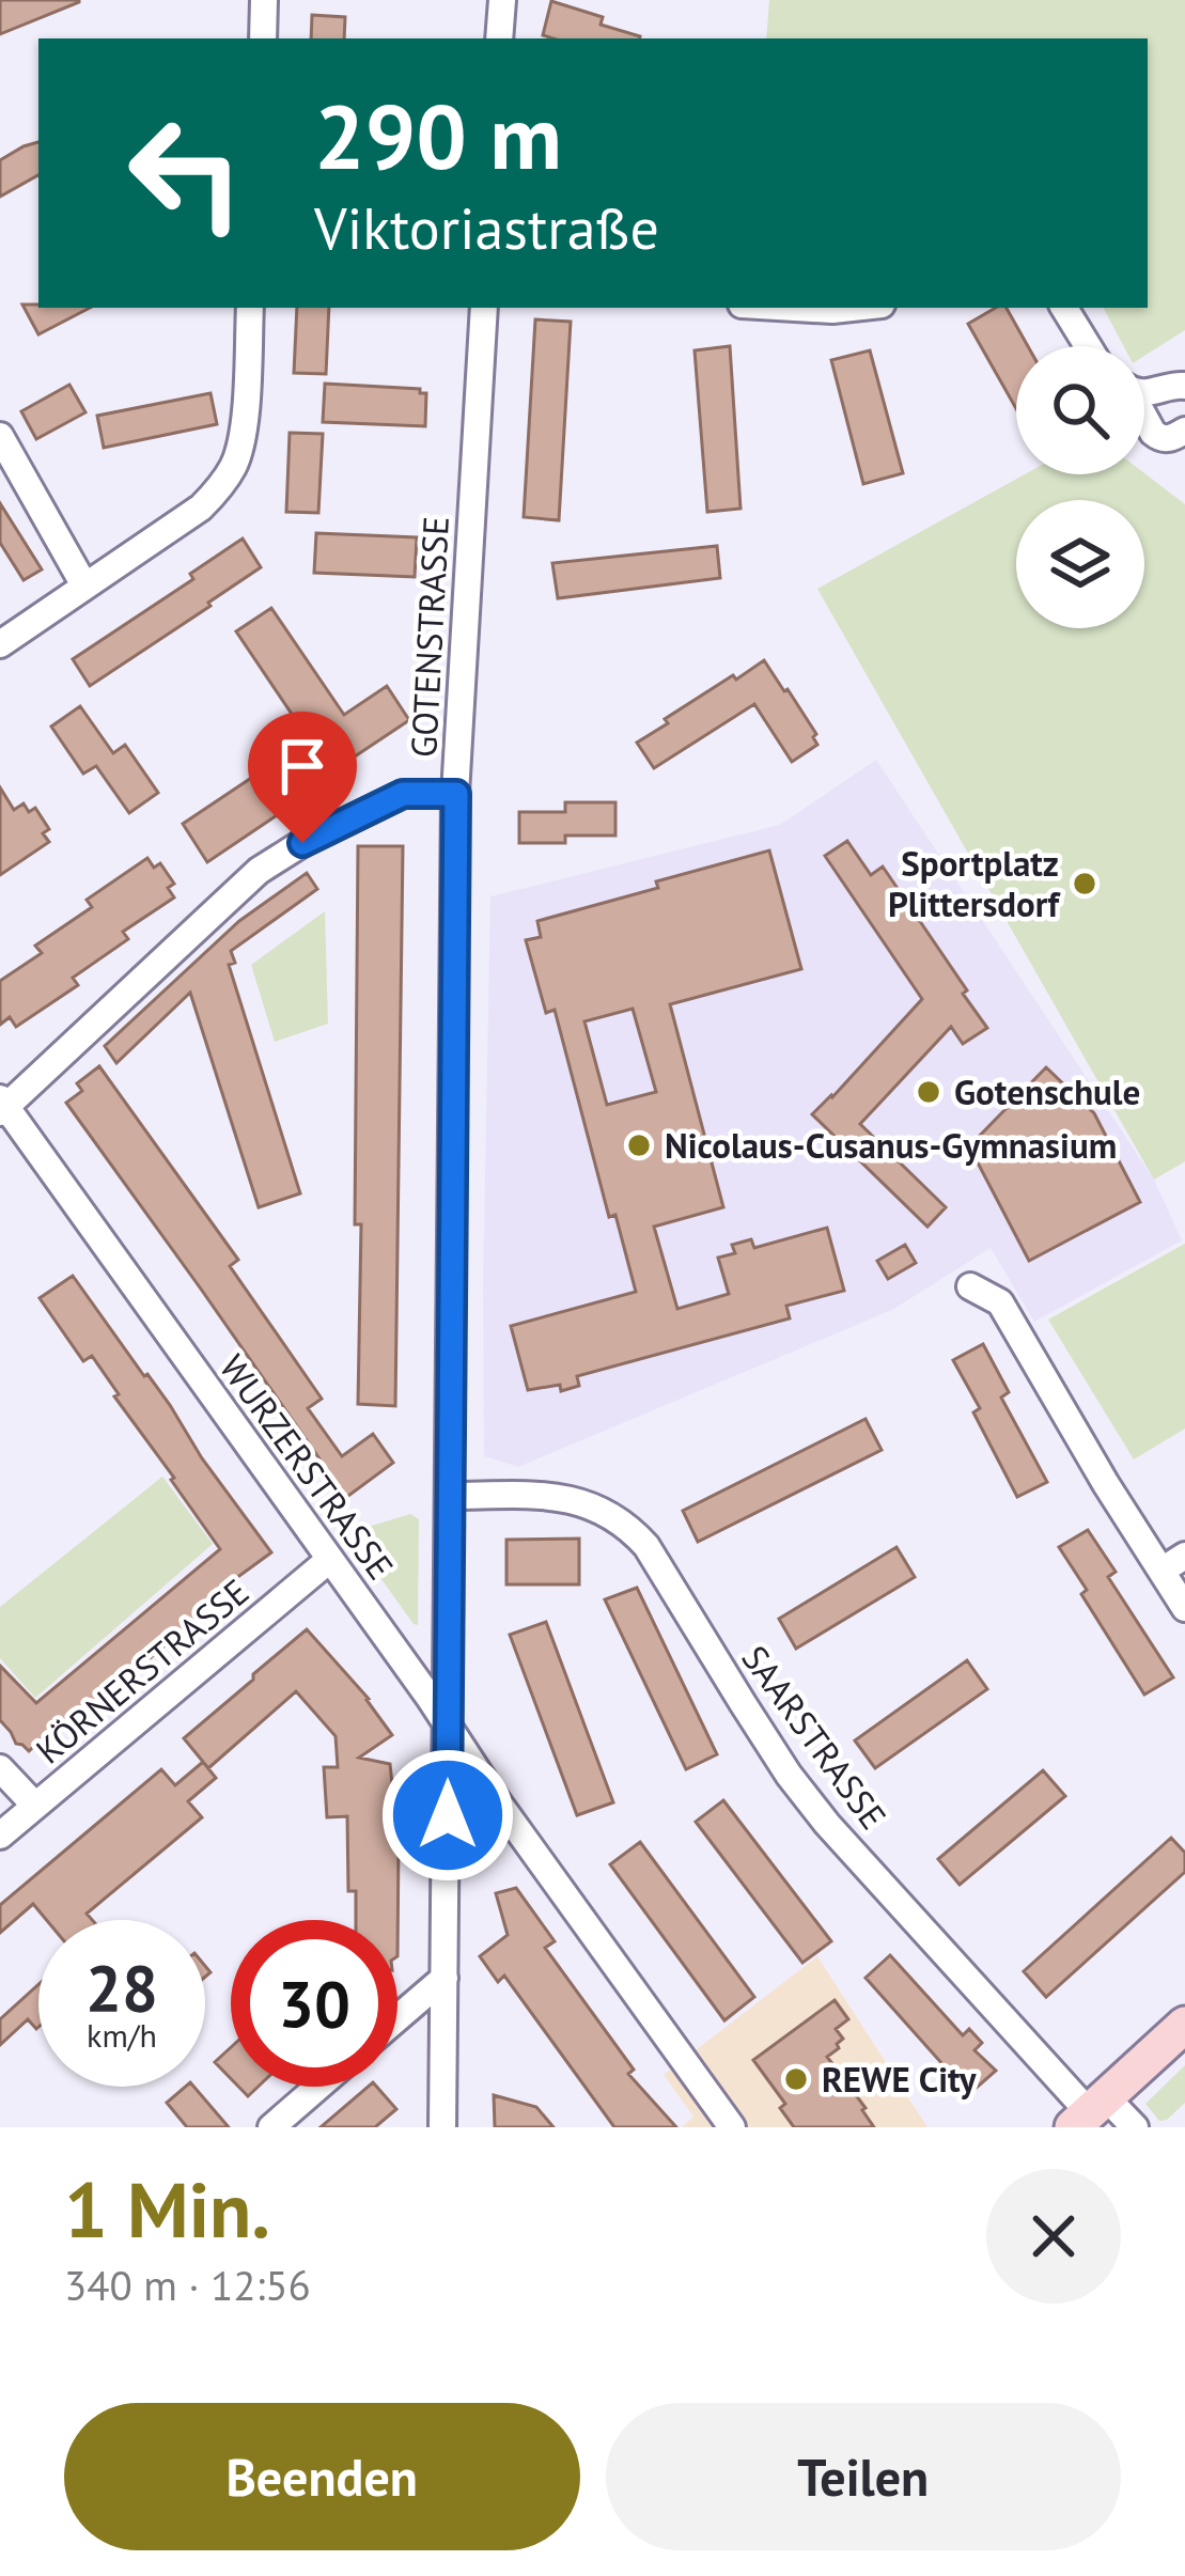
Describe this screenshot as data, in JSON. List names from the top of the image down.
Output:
{
  "streets": {
    "street": [
      "GOTENSTRASSE",
      "WURZERSTRASSE",
      "KÖRNERSTRASSE",
      "SAARSTRASSE"
    ]
  },
  "crossings": [
    ["GOTENSTRASSE", "WURZERSTRASSE"],
    ["GOTENSTRASSE", "SAARSTRASSE"],
    ["WURZERSTRASSE", "KÖRNERSTRASSE"]
  ],
  "places": [
    "Sportplatz Plittersdorf",
    "Gotenschule",
    "Nicolaus-Cusanus-Gymnasium",
    "REWE City"
  ],
  "page": {
    "turn": ["290 m", "Viktoriastraße"],
    "speed": "28 km/h",
    "limit": "30",
    "heading": ["1 Min.", "340 m · 12:56"],
    "buttons": ["Beenden", "Teilen"]
  }
}
